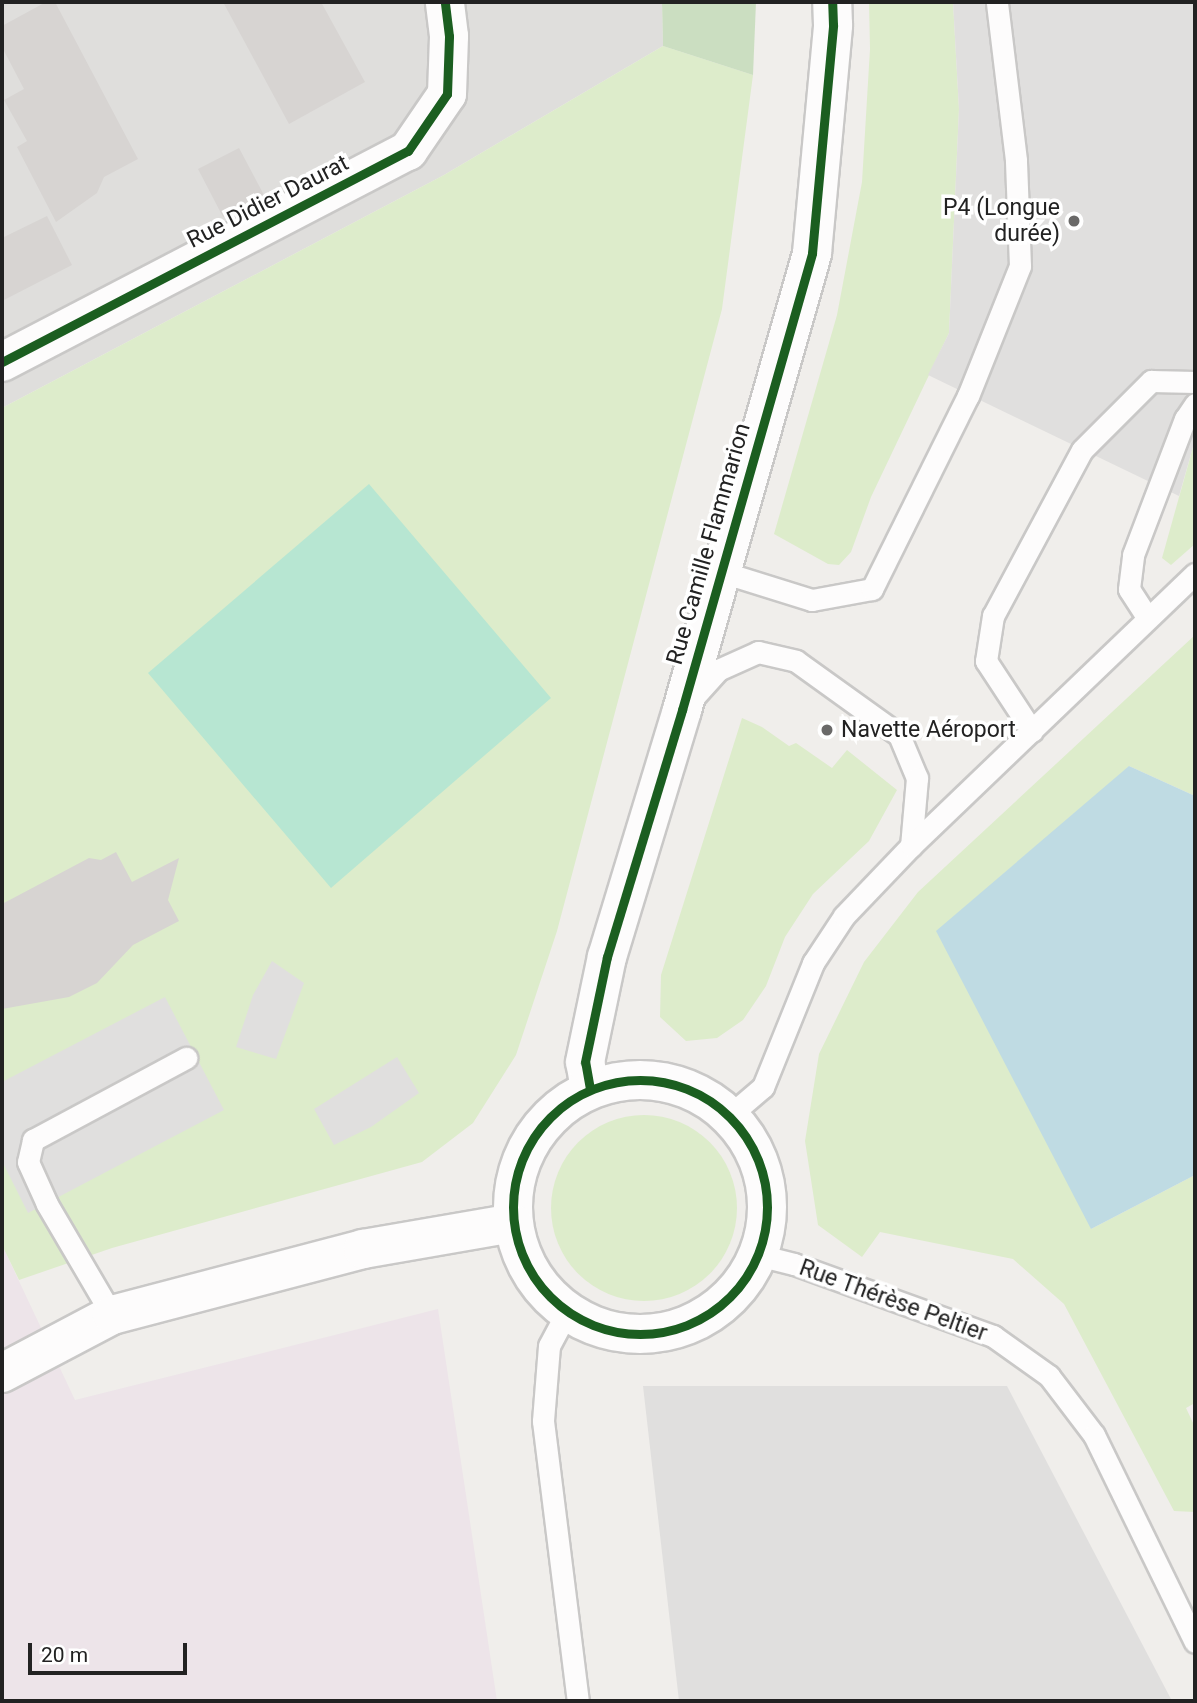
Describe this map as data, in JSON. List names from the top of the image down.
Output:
{
  "streets": {
    "street": ["Rue Didier Daurat", "Rue Camille Flammarion"],
    "lane": ["Rue Thérèse Peltier"]
  },
  "places": ["P4 (Longue durée)", "Navette Aéroport"],
  "scale_bar": "20 m"
}
